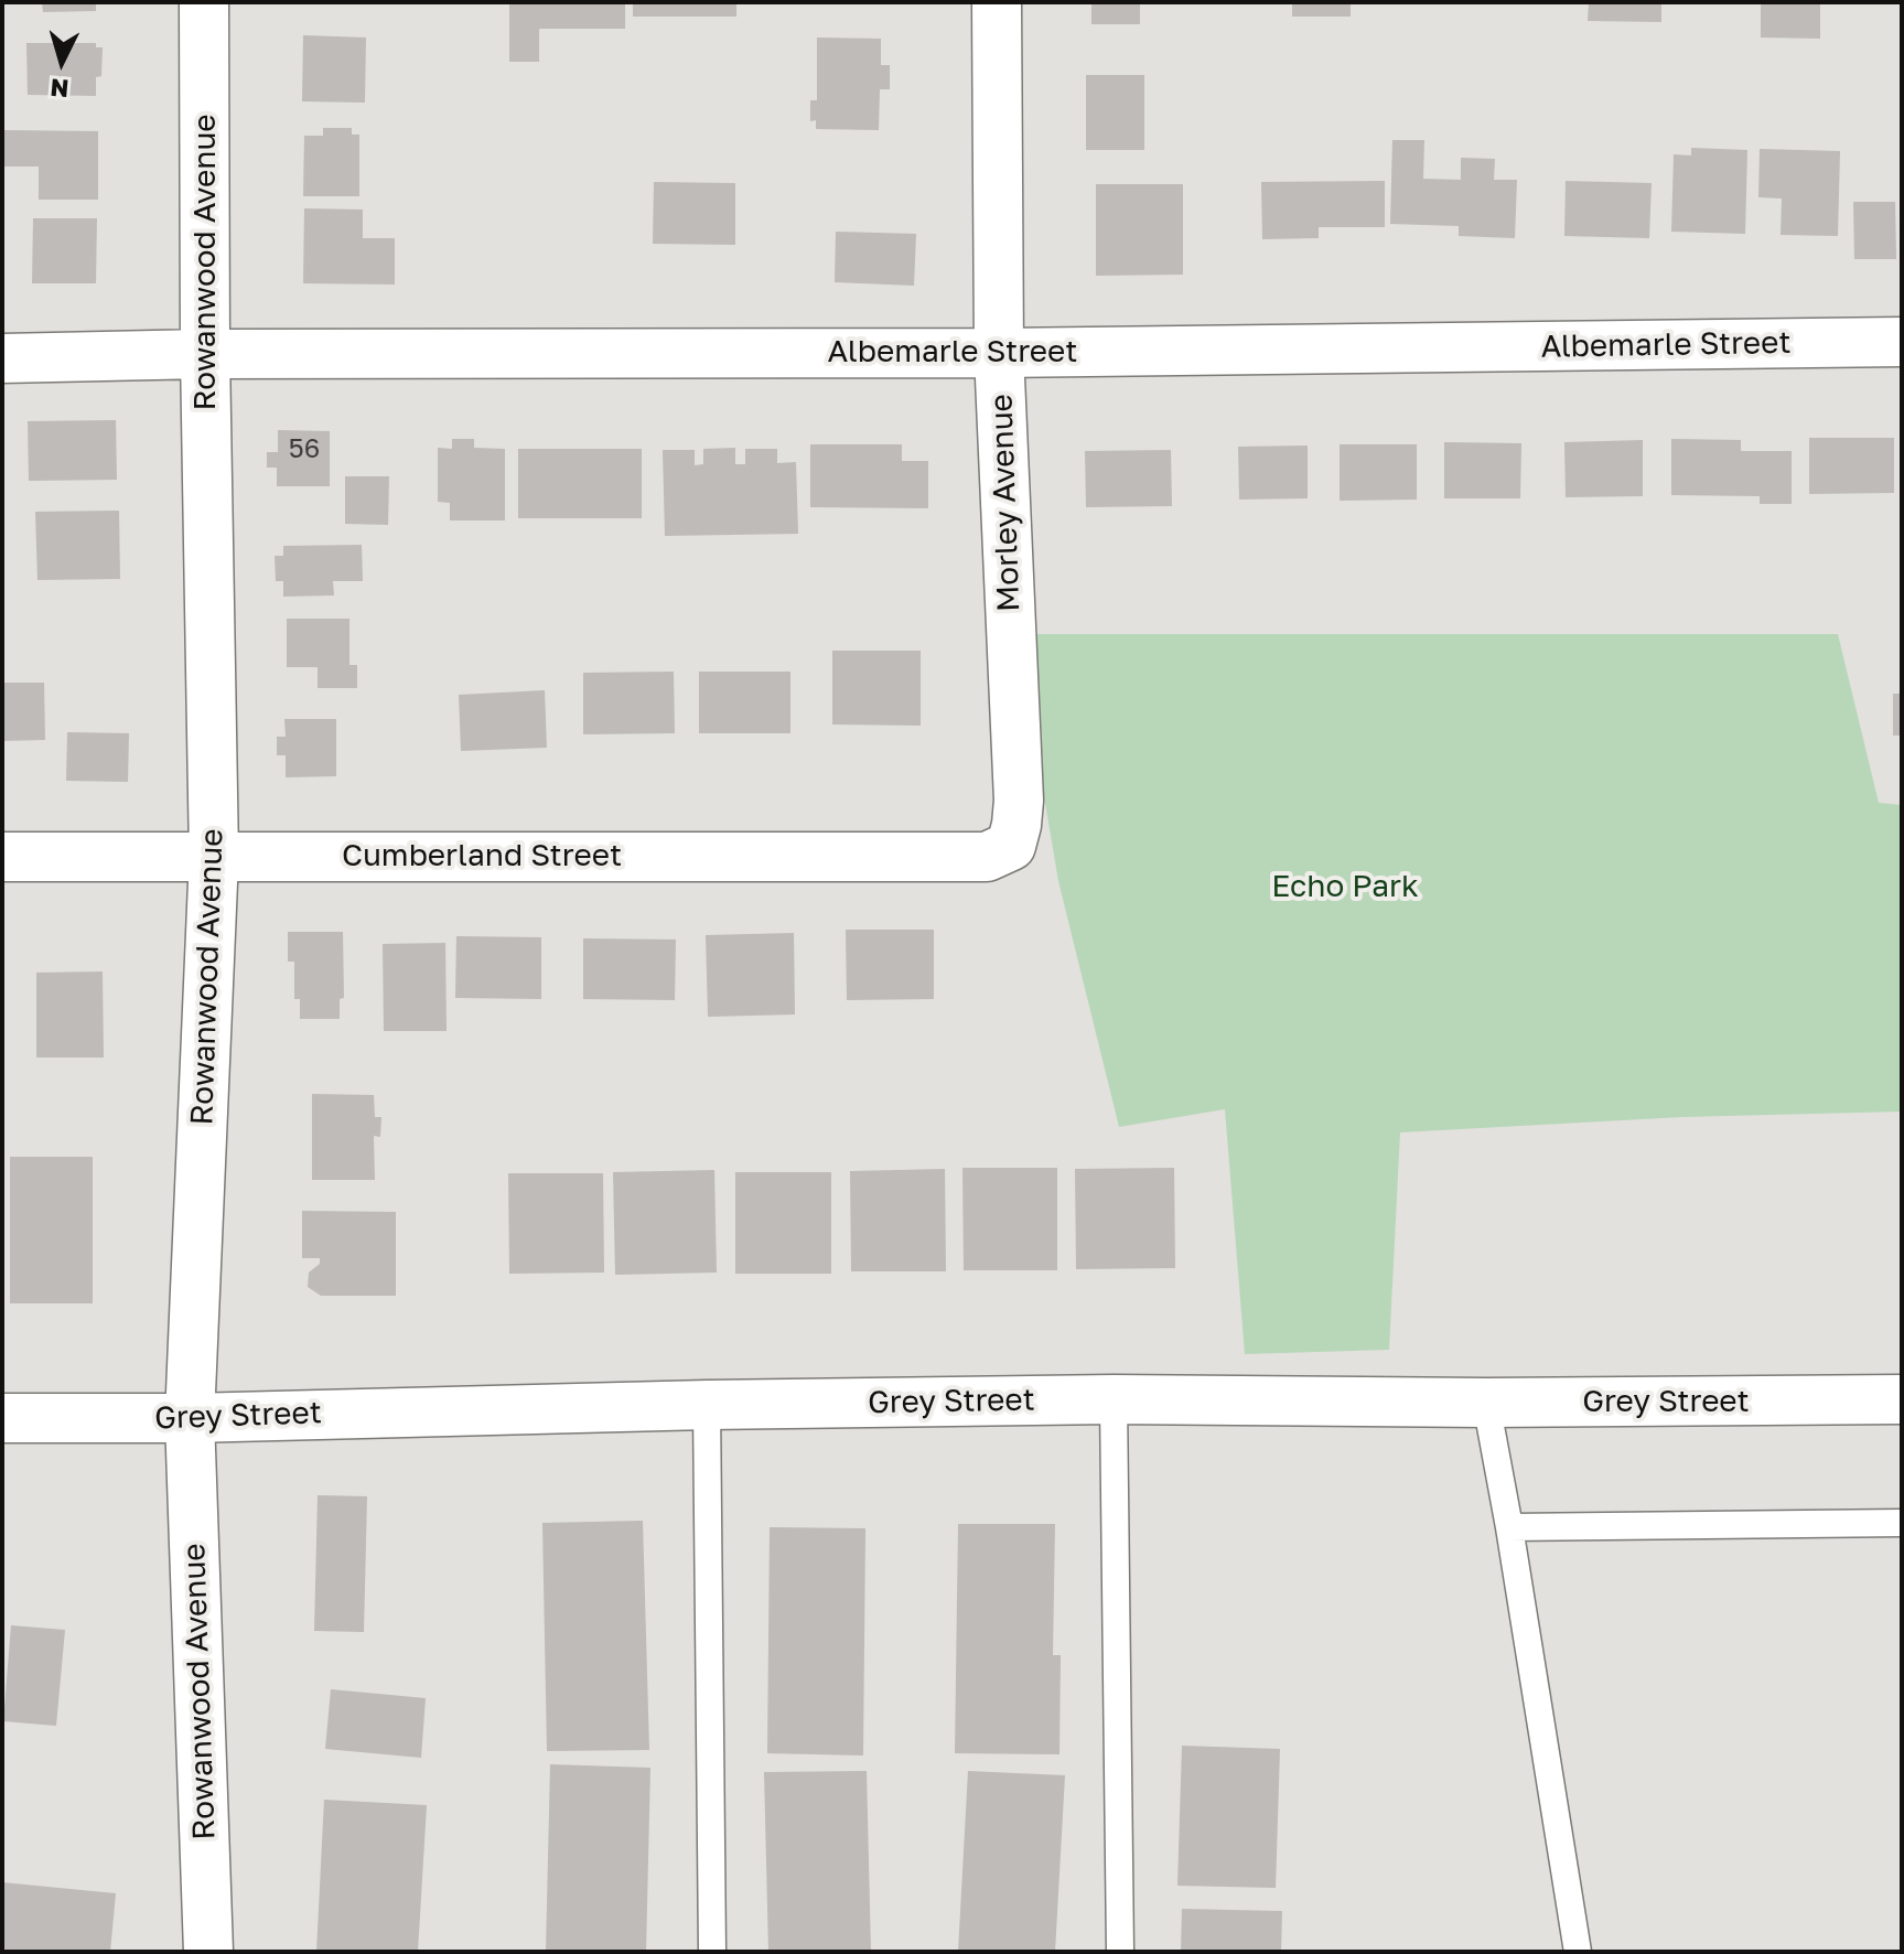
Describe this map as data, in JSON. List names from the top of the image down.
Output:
{
  "streets": {
    "street": [
      "Rowanwood Avenue",
      "Albemarle Street",
      "Morley Avenue",
      "Cumberland Street",
      "Grey Street"
    ]
  },
  "crossings": [
    ["Rowanwood Avenue", "Albemarle Street"],
    ["Rowanwood Avenue", "Cumberland Street"],
    ["Rowanwood Avenue", "Grey Street"],
    ["Albemarle Street", "Morley Avenue"],
    ["Morley Avenue", "Cumberland Street"]
  ],
  "parks": ["Echo Park"],
  "house_numbers": ["56"],
  "north": "bottom"
}
